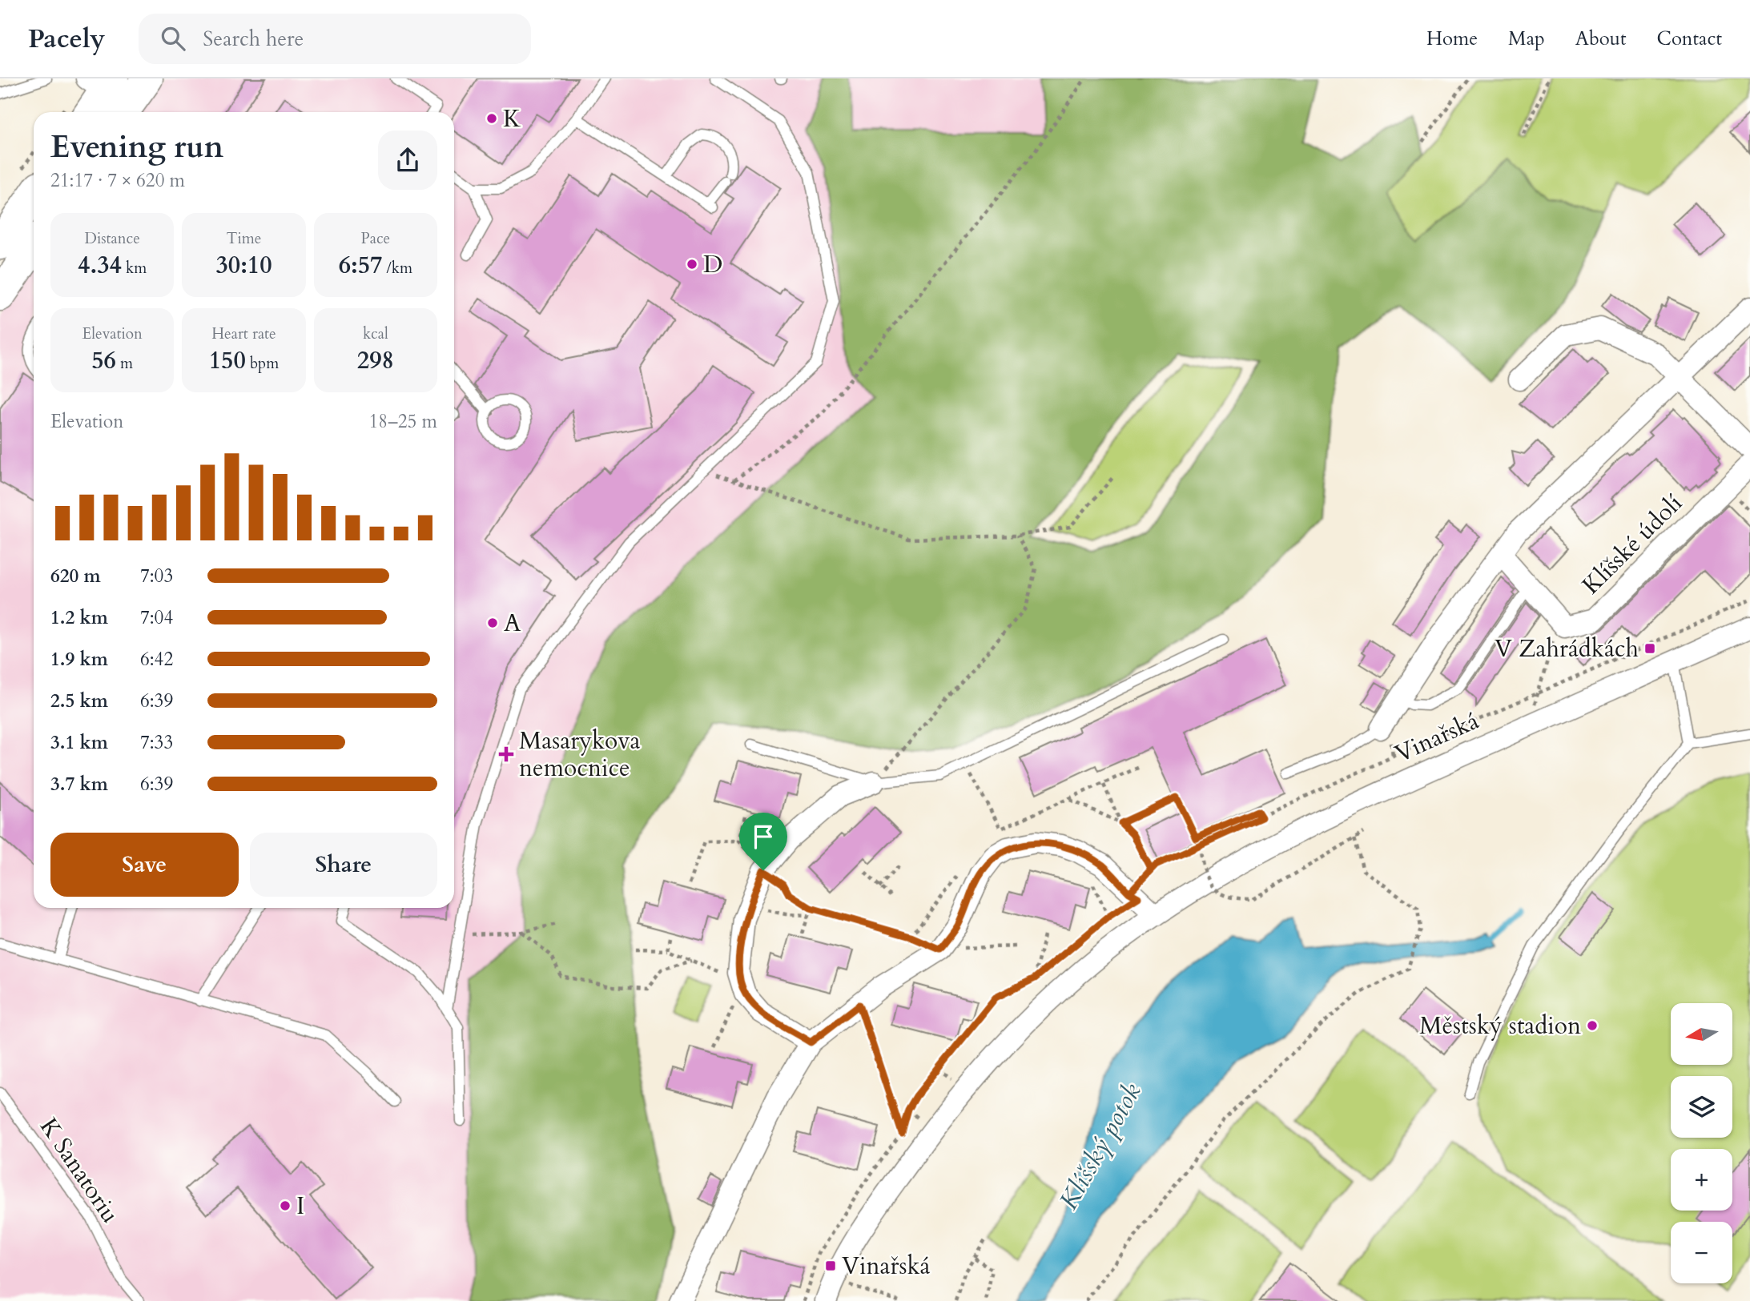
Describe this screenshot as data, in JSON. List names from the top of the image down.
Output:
{
  "streets": {
    "street": ["Klíšské údolí", "Vinařská"],
    "lane": ["K Sanatoriu"]
  },
  "water": ["Klíšský potok"],
  "places": {
    "other": [
      "K",
      "D",
      "A",
      "Městský stadion",
      "I"
    ],
    "transit": ["V Zahrádkách", "Vinařská"],
    "health": ["Masarykova nemocnice"]
  },
  "north": "left",
  "page": {
    "header": "Pacely",
    "search": "Search here",
    "nav": [
      "Home",
      "Map",
      "About",
      "Contact"
    ],
    "heading": ["Evening run", "21:17 · 7 × 620 m"],
    "stats": [
      ["Distance", "4.34 km"],
      ["Time", "30:10"],
      ["Pace", "6:57 /km"],
      ["Elevation", "56 m"],
      ["Heart rate", "150 bpm"],
      ["kcal", "298"]
    ],
    "chart": ["Elevation", "18–25 m"],
    "list": [
      {
        "name": "620 m",
        "note": "7:03"
      },
      {
        "name": "1.2 km",
        "note": "7:04"
      },
      {
        "name": "1.9 km",
        "note": "6:42"
      },
      {
        "name": "2.5 km",
        "note": "6:39"
      },
      {
        "name": "3.1 km",
        "note": "7:33"
      },
      {
        "name": "3.7 km",
        "note": "6:39"
      }
    ],
    "buttons": ["Save", "Share"],
    "map_buttons": ["+", "−"]
  }
}
